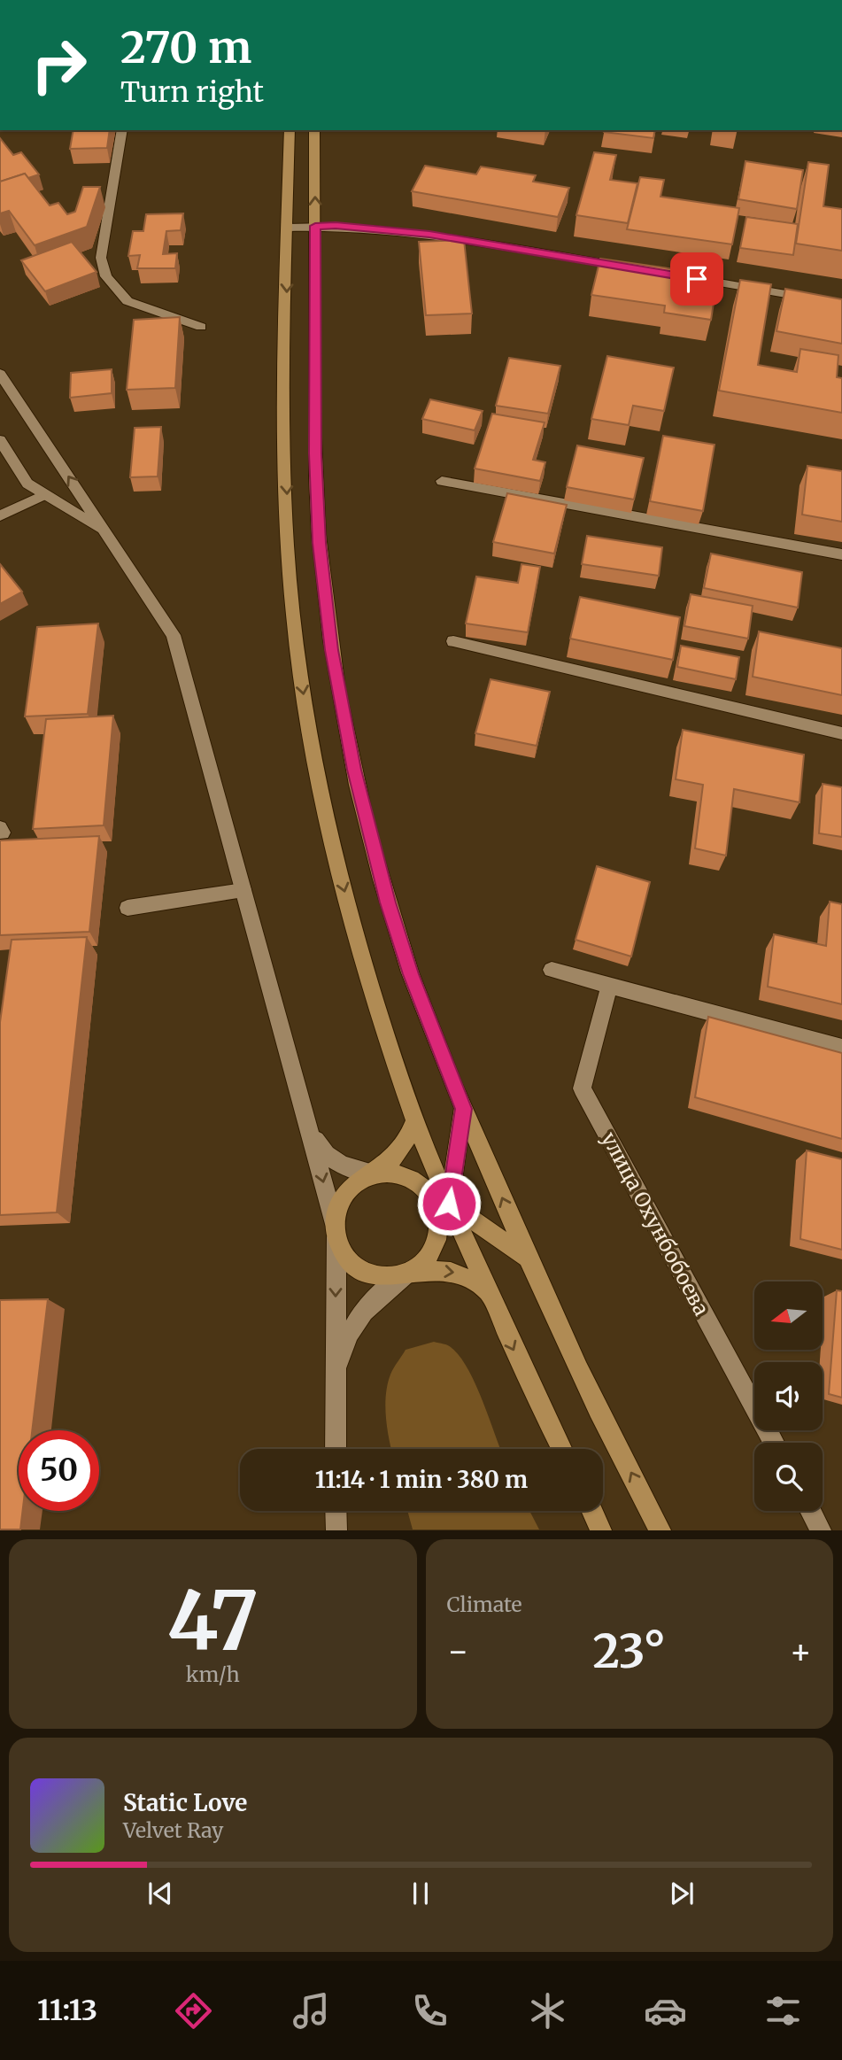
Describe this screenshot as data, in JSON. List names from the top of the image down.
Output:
{
  "streets": {
    "street": ["улица Охунбобоева"]
  },
  "north": "left",
  "page": {
    "turn": ["270 m", "Turn right"],
    "limit": "50",
    "trip": "11:14 · 1 min · 380 m",
    "tile": [
      ["47", "km/h"],
      "Climate"
    ],
    "heat": ["−", "23°", "+"],
    "song": ["Static Love", "Velvet Ray"],
    "tabs": "11:13"
  }
}
